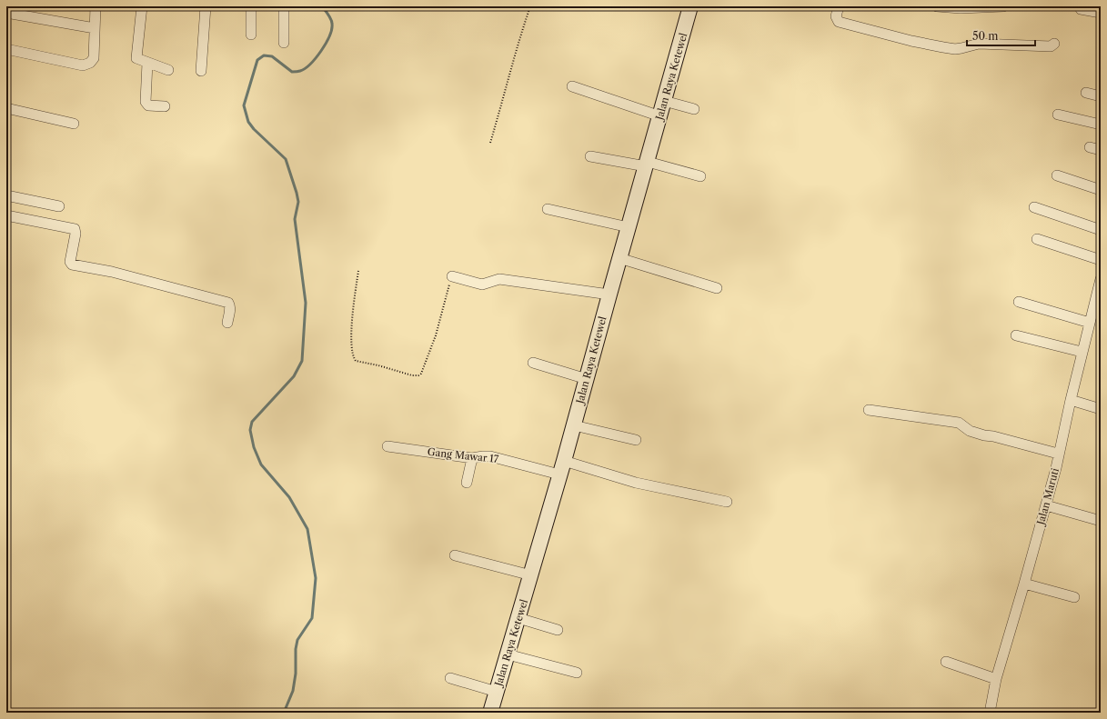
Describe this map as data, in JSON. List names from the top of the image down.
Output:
{
  "streets": {
    "main road": ["Jalan Raya Ketewel"],
    "street": ["Gang Mawar 17", "Jalan Maruti"]
  },
  "crossings": [
    ["Jalan Raya Ketewel", "Gang Mawar 17"]
  ],
  "scale_bar": "50 m"
}
